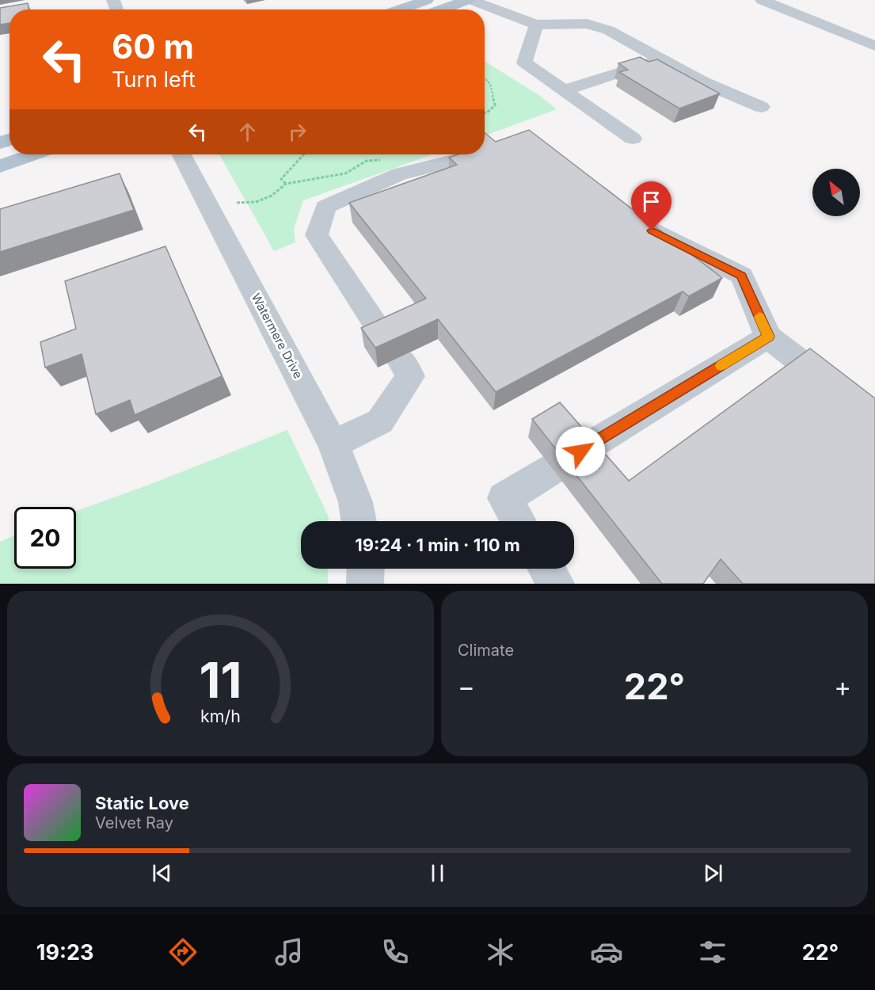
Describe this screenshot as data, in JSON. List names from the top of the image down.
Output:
{
  "streets": {
    "street": ["Watermere Drive"]
  },
  "north": "top left",
  "page": {
    "turn": ["60 m", "Turn left"],
    "limit": "20",
    "trip": "19:24 · 1 min · 110 m",
    "tile": "Climate",
    "heat": ["−", "22°", "+"],
    "song": ["Static Love", "Velvet Ray"],
    "tabs": ["19:23", "22°"],
    "gauge": ["11", "km/h"]
  }
}
